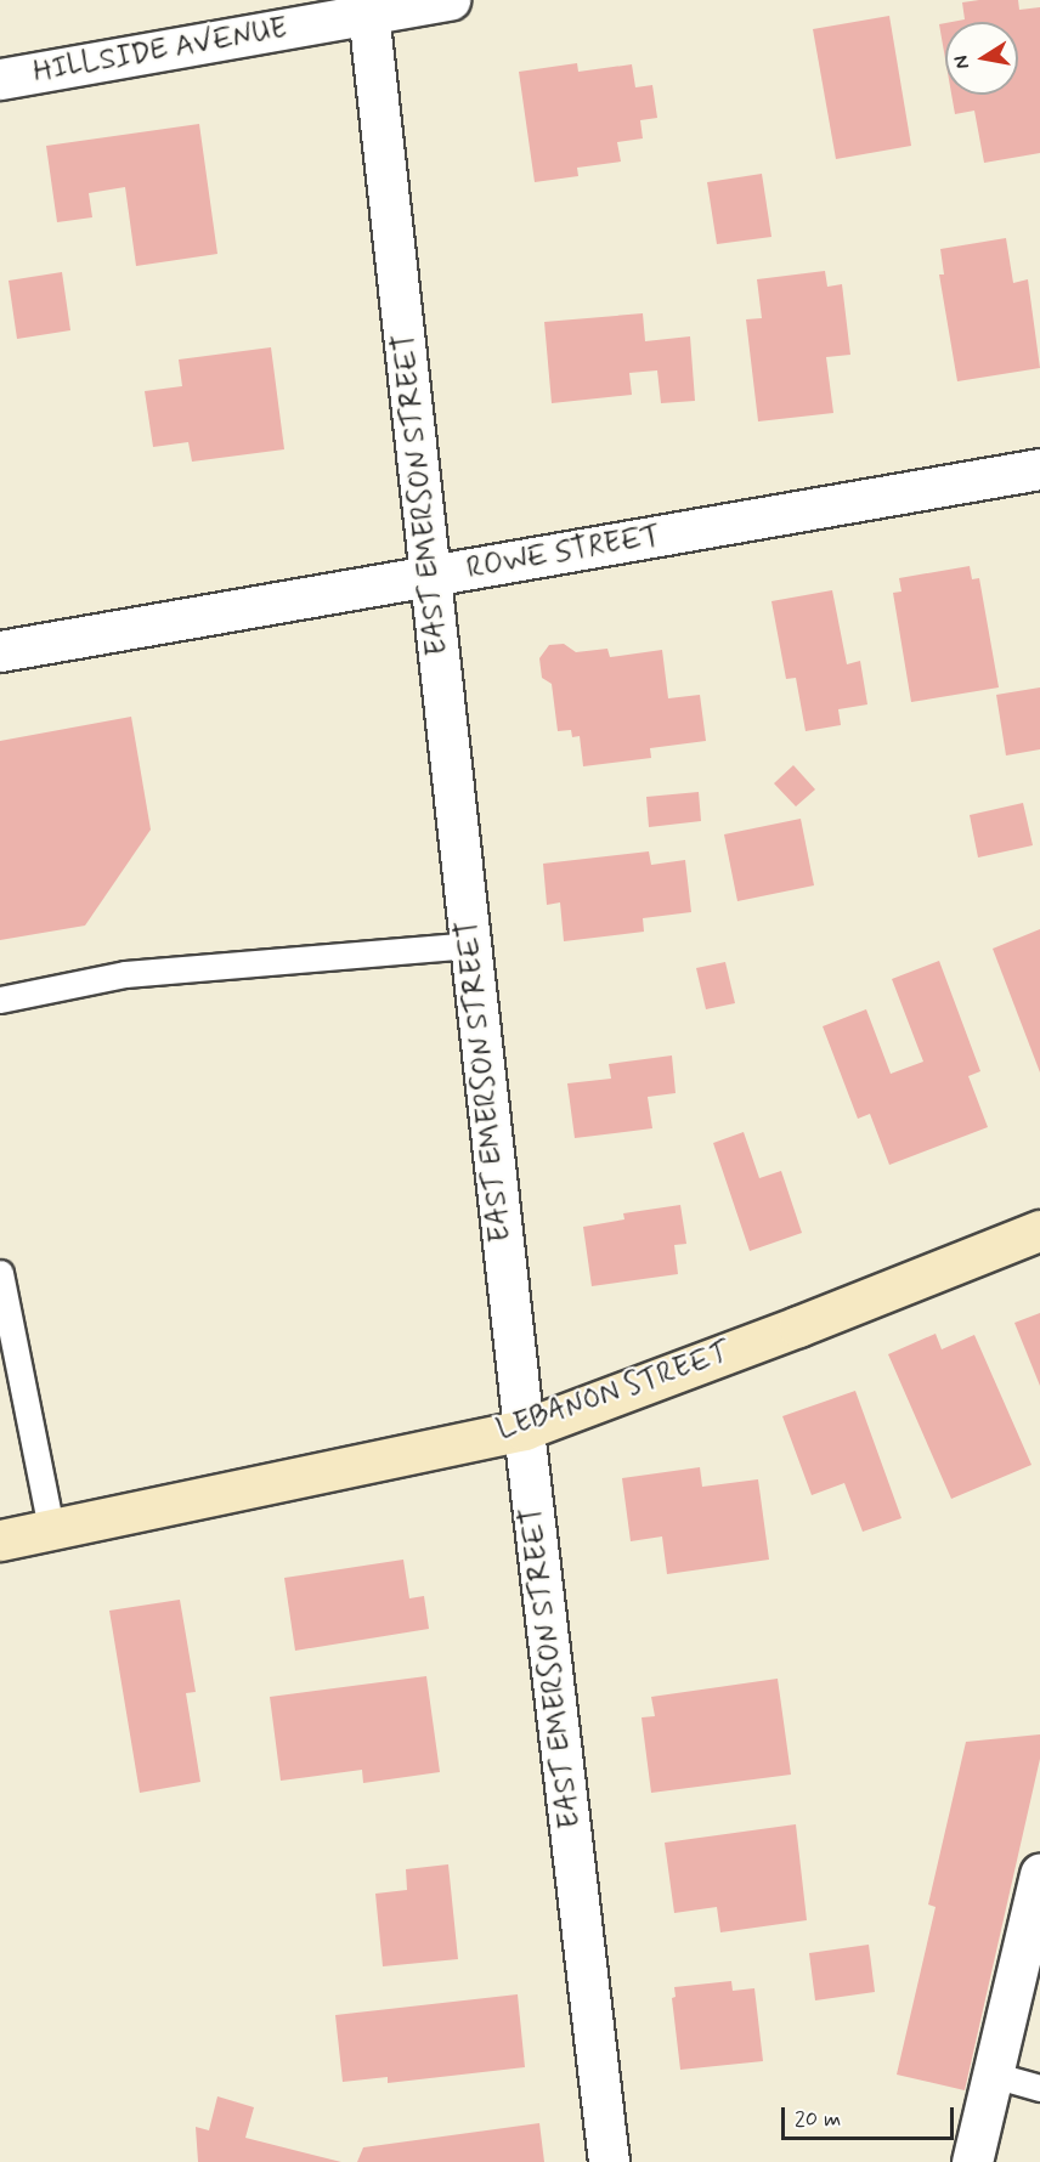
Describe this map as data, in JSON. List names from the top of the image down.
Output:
{
  "streets": {
    "main road": ["LEBANON STREET"],
    "street": ["HILLSIDE AVENUE", "EAST EMERSON STREET", "ROWE STREET"]
  },
  "crossings": [
    ["HILLSIDE AVENUE", "EAST EMERSON STREET"],
    ["EAST EMERSON STREET", "ROWE STREET"],
    ["EAST EMERSON STREET", "LEBANON STREET"]
  ],
  "scale_bar": "20 m",
  "north": "left"
}
